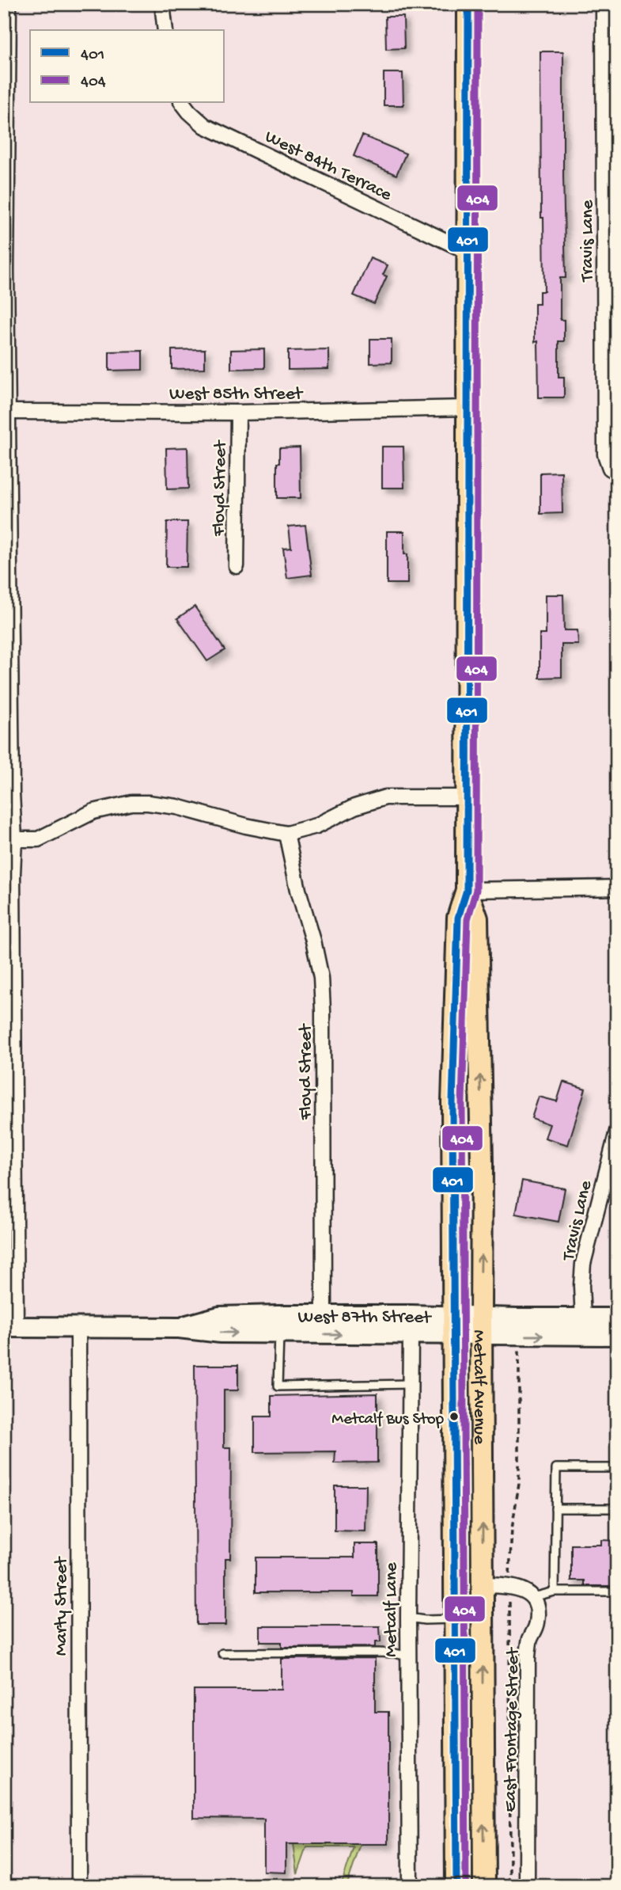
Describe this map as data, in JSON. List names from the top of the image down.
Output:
{
  "streets": {
    "main road": ["Metcalf Avenue"],
    "street": [
      "West 84th Terrace",
      "Travis Lane",
      "West 85th Street",
      "Floyd Street",
      "West 87th Street",
      "Marty Street",
      "Metcalf Lane",
      "East Frontage Street"
    ]
  },
  "crossings": [
    ["West 84th Terrace", "Metcalf Avenue"],
    ["Travis Lane", "West 87th Street"],
    ["West 85th Street", "Floyd Street"],
    ["West 85th Street", "Metcalf Avenue"],
    ["Floyd Street", "West 87th Street"],
    ["West 87th Street", "Metcalf Avenue"],
    ["West 87th Street", "Marty Street"],
    ["West 87th Street", "Metcalf Lane"]
  ],
  "places": ["Metcalf Bus Stop"],
  "lines": ["transit line 401", "transit line 404"],
  "legend": ["401", "404"]
}
